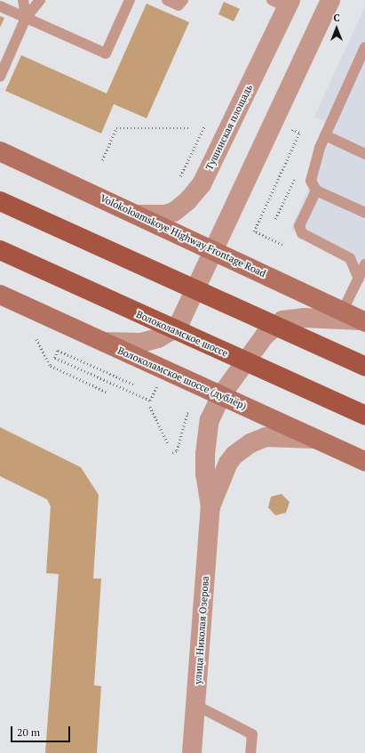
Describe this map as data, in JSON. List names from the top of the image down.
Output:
{
  "streets": {
    "main road": ["Волоколамское шоссе"],
    "street": [
      "Тушинская площадь",
      "Volokoloamskoye Highway Frontage Road",
      "Волоколамское шоссе (дублёр)",
      "улица Николая Озерова"
    ]
  },
  "crossings": [
    ["Тушинская площадь", "Volokoloamskoye Highway Frontage Road"],
    ["Volokoloamskoye Highway Frontage Road", "улица Николая Озерова"],
    ["Волоколамское шоссе (дублёр)", "улица Николая Озерова"]
  ],
  "scale_bar": "20 m",
  "north": "top"
}
